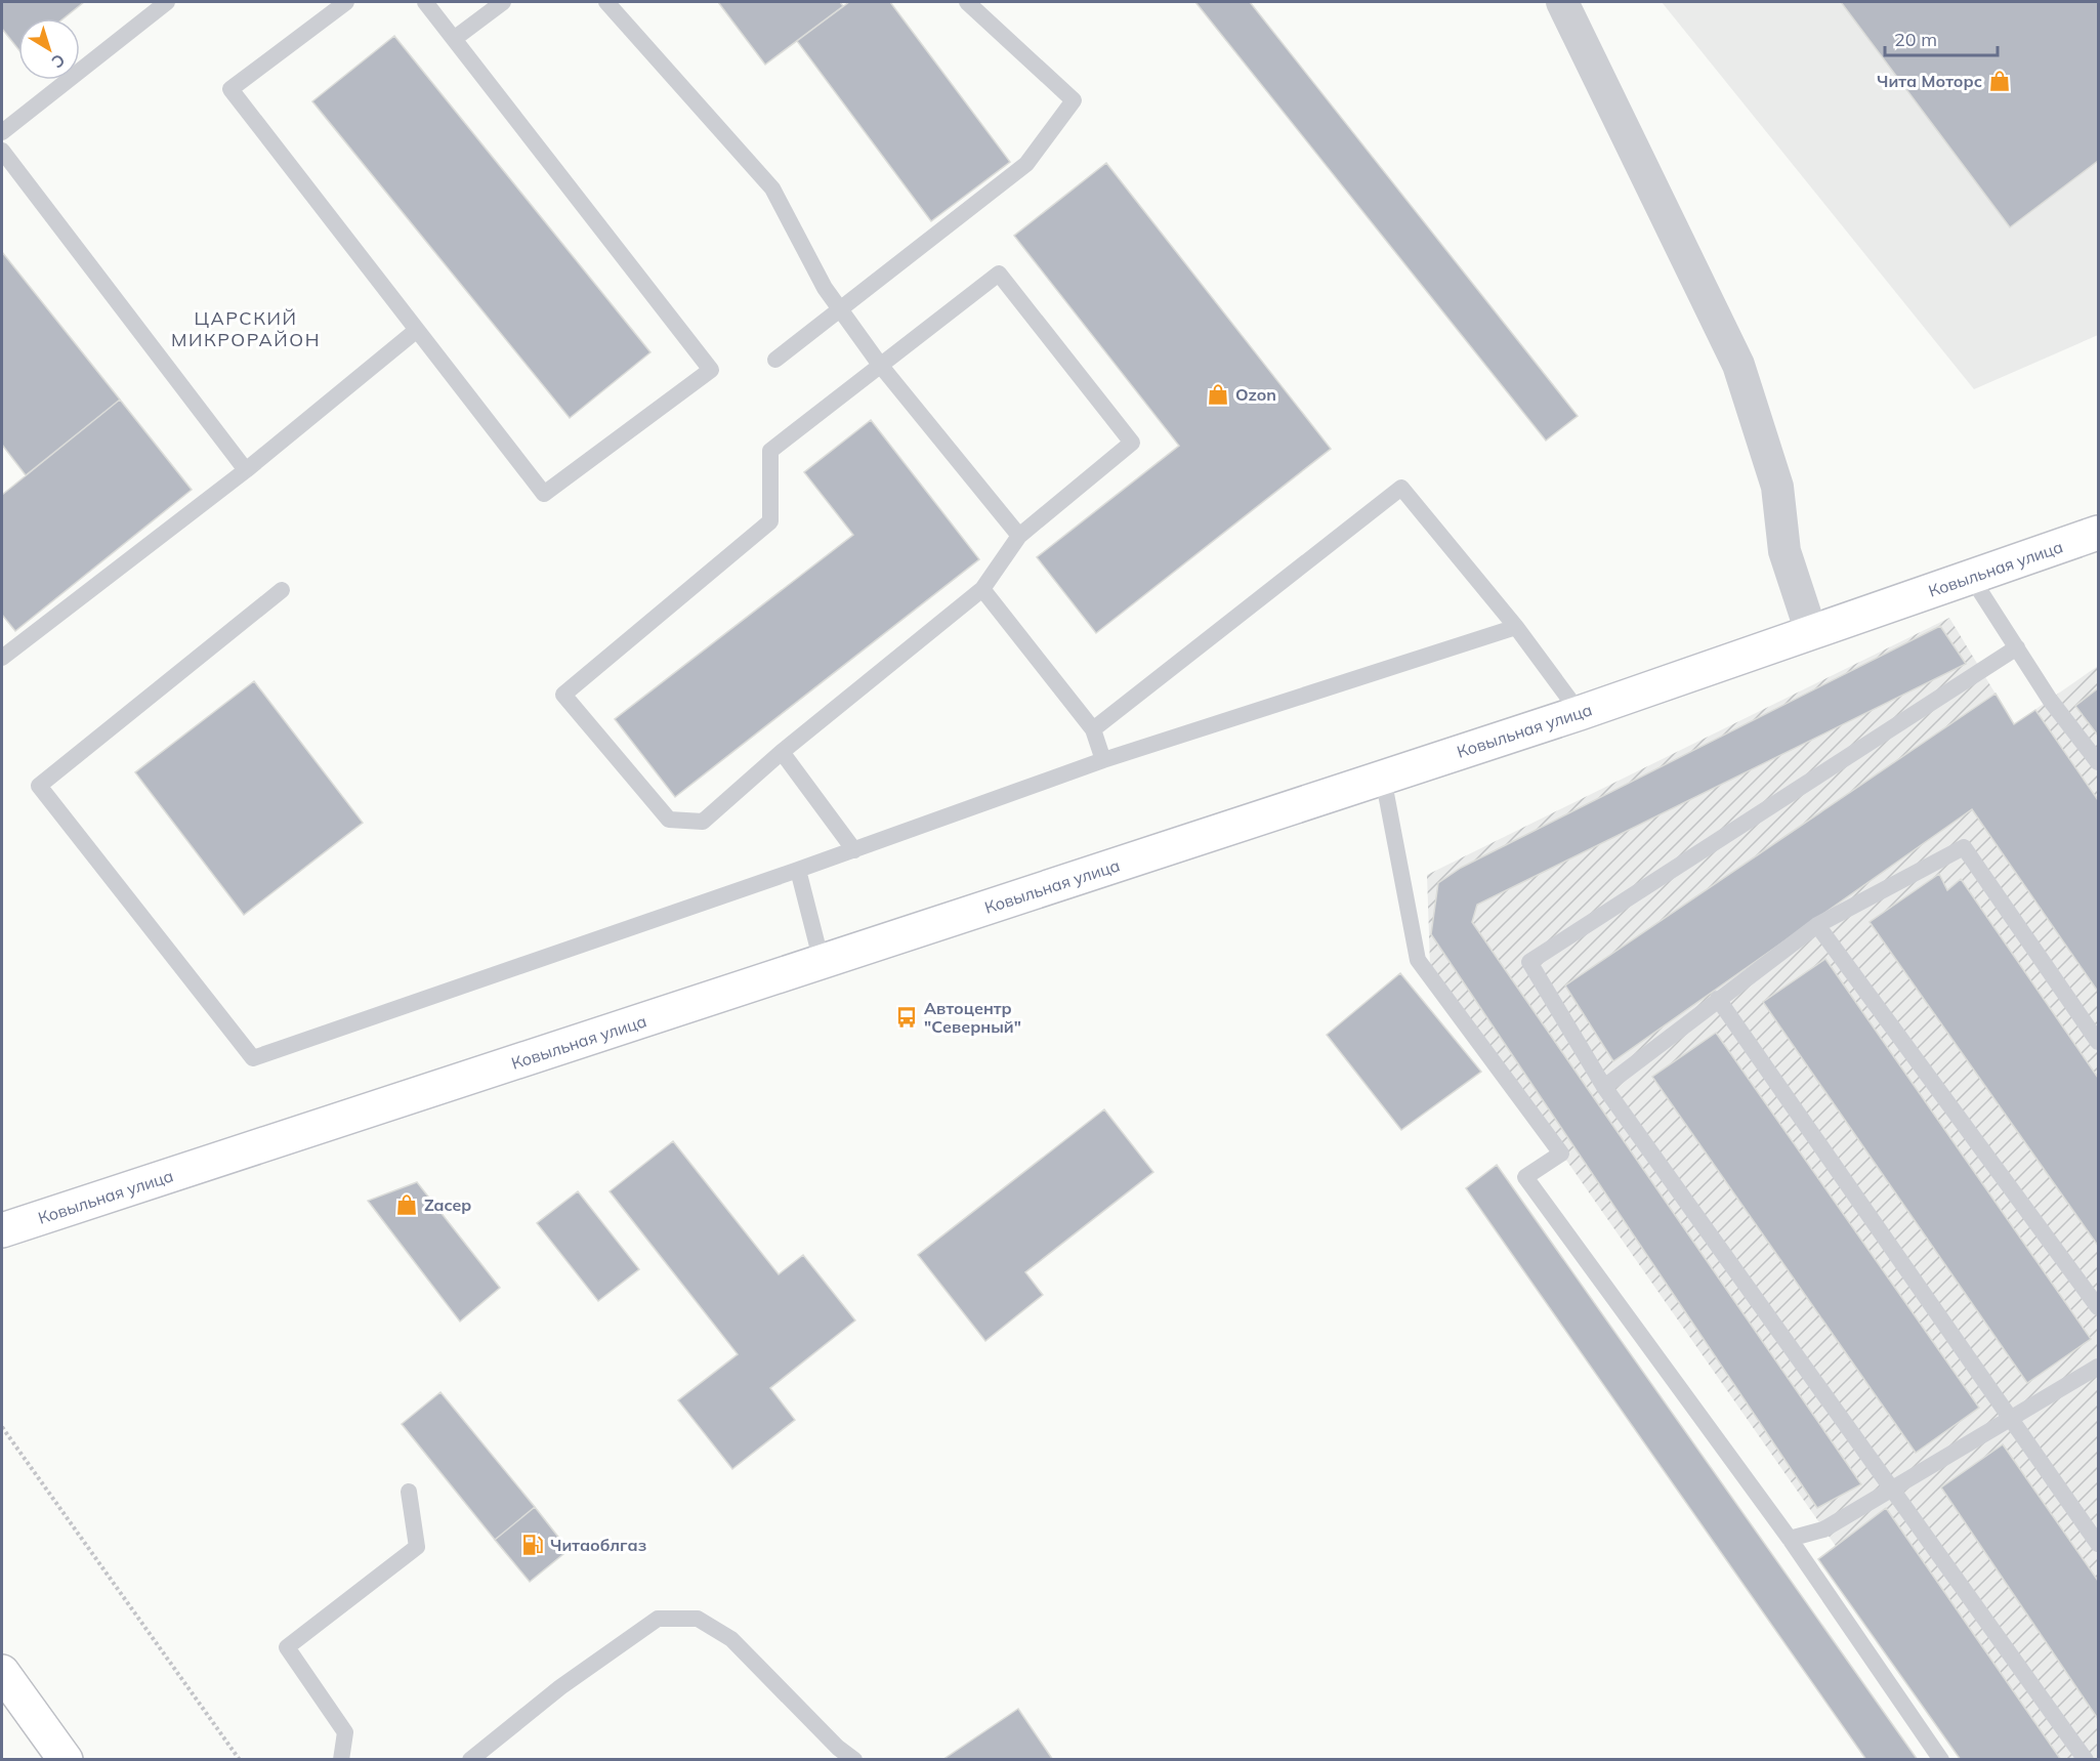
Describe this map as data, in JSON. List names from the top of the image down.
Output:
{
  "streets": {
    "main road": ["Ковыльная улица"]
  },
  "districts": ["ЦАРСКИЙ МИКРОРАЙОН"],
  "places": {
    "shop": ["Чита Моторс", "Ozon", "Zacep"],
    "bus stop": ["Автоцентр \"Северный\""],
    "fuel station": ["Читаоблгаз"]
  },
  "scale_bar": "20 m",
  "north": "bottom right"
}
